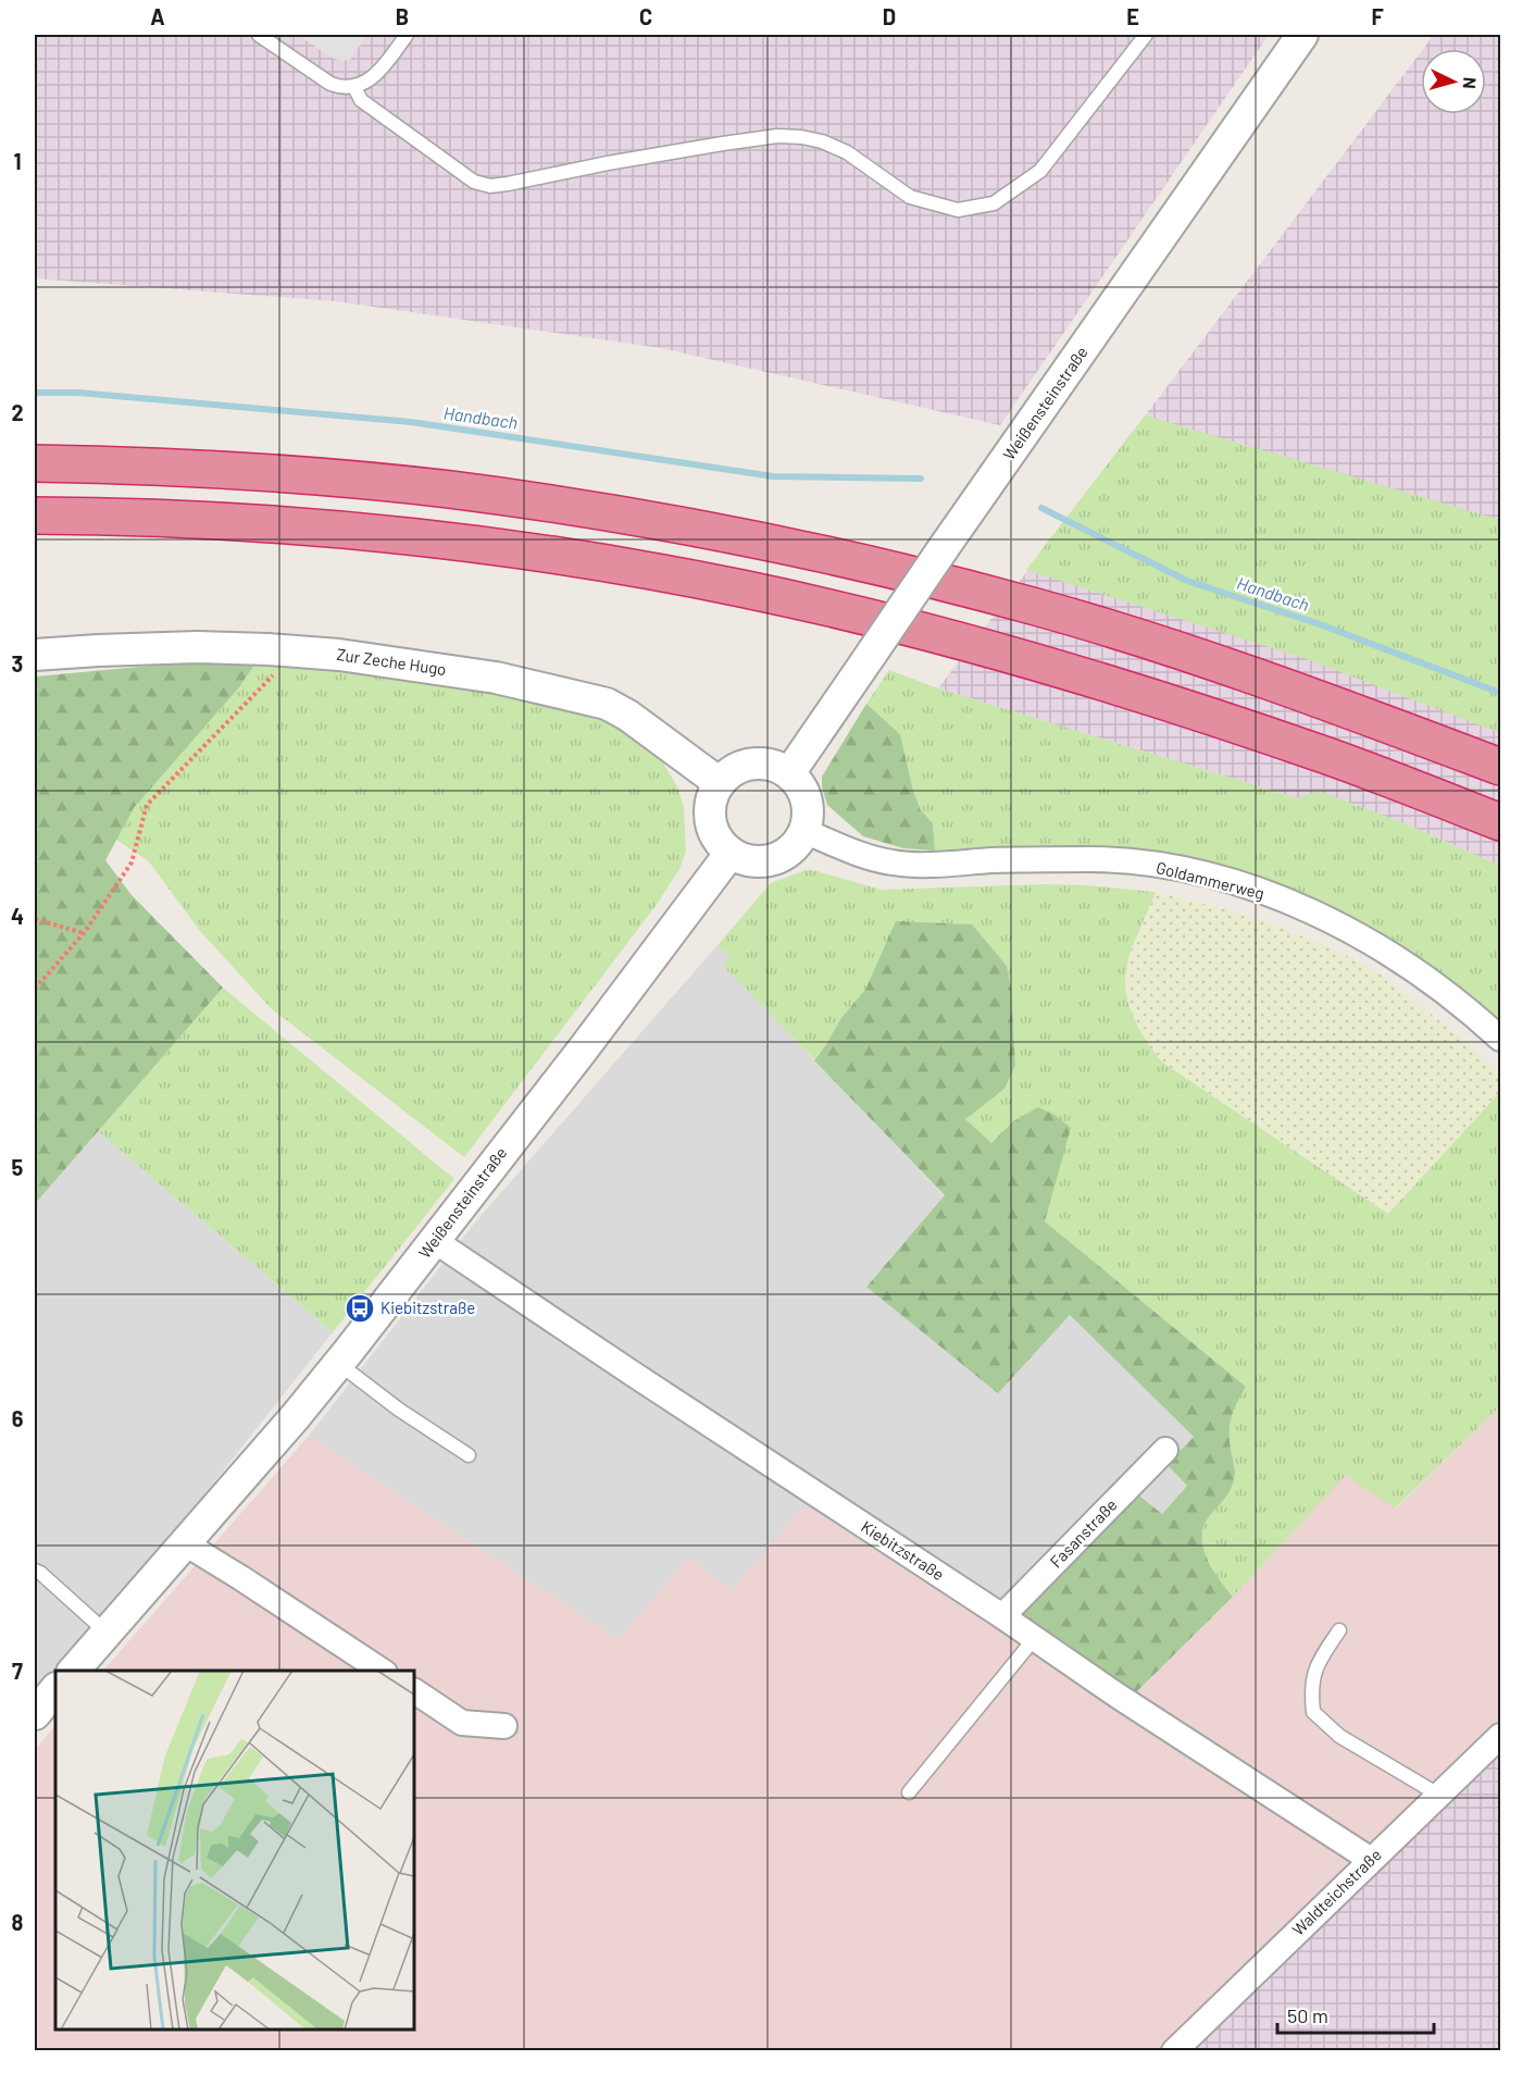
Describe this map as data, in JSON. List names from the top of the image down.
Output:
{
  "streets": {
    "street": [
      "Weißensteinstraße",
      "Zur Zeche Hugo",
      "Goldammerweg",
      "Fasanstraße",
      "Kiebitzstraße",
      "Waldteichstraße"
    ]
  },
  "crossings": [
    ["Weißensteinstraße", "Zur Zeche Hugo"],
    ["Weißensteinstraße", "Goldammerweg"],
    ["Weißensteinstraße", "Kiebitzstraße"],
    ["Zur Zeche Hugo", "Goldammerweg"],
    ["Fasanstraße", "Kiebitzstraße"],
    ["Kiebitzstraße", "Waldteichstraße"]
  ],
  "water": ["Handbach"],
  "places": {
    "bus stop": ["Kiebitzstraße"]
  },
  "scale_bar": "50 m",
  "north": "right",
  "grid": {
    "columns": [
      "A",
      "B",
      "C",
      "D",
      "E",
      "F"
    ],
    "rows": [
      "1",
      "2",
      "3",
      "4",
      "5",
      "6",
      "7",
      "8"
    ]
  }
}
